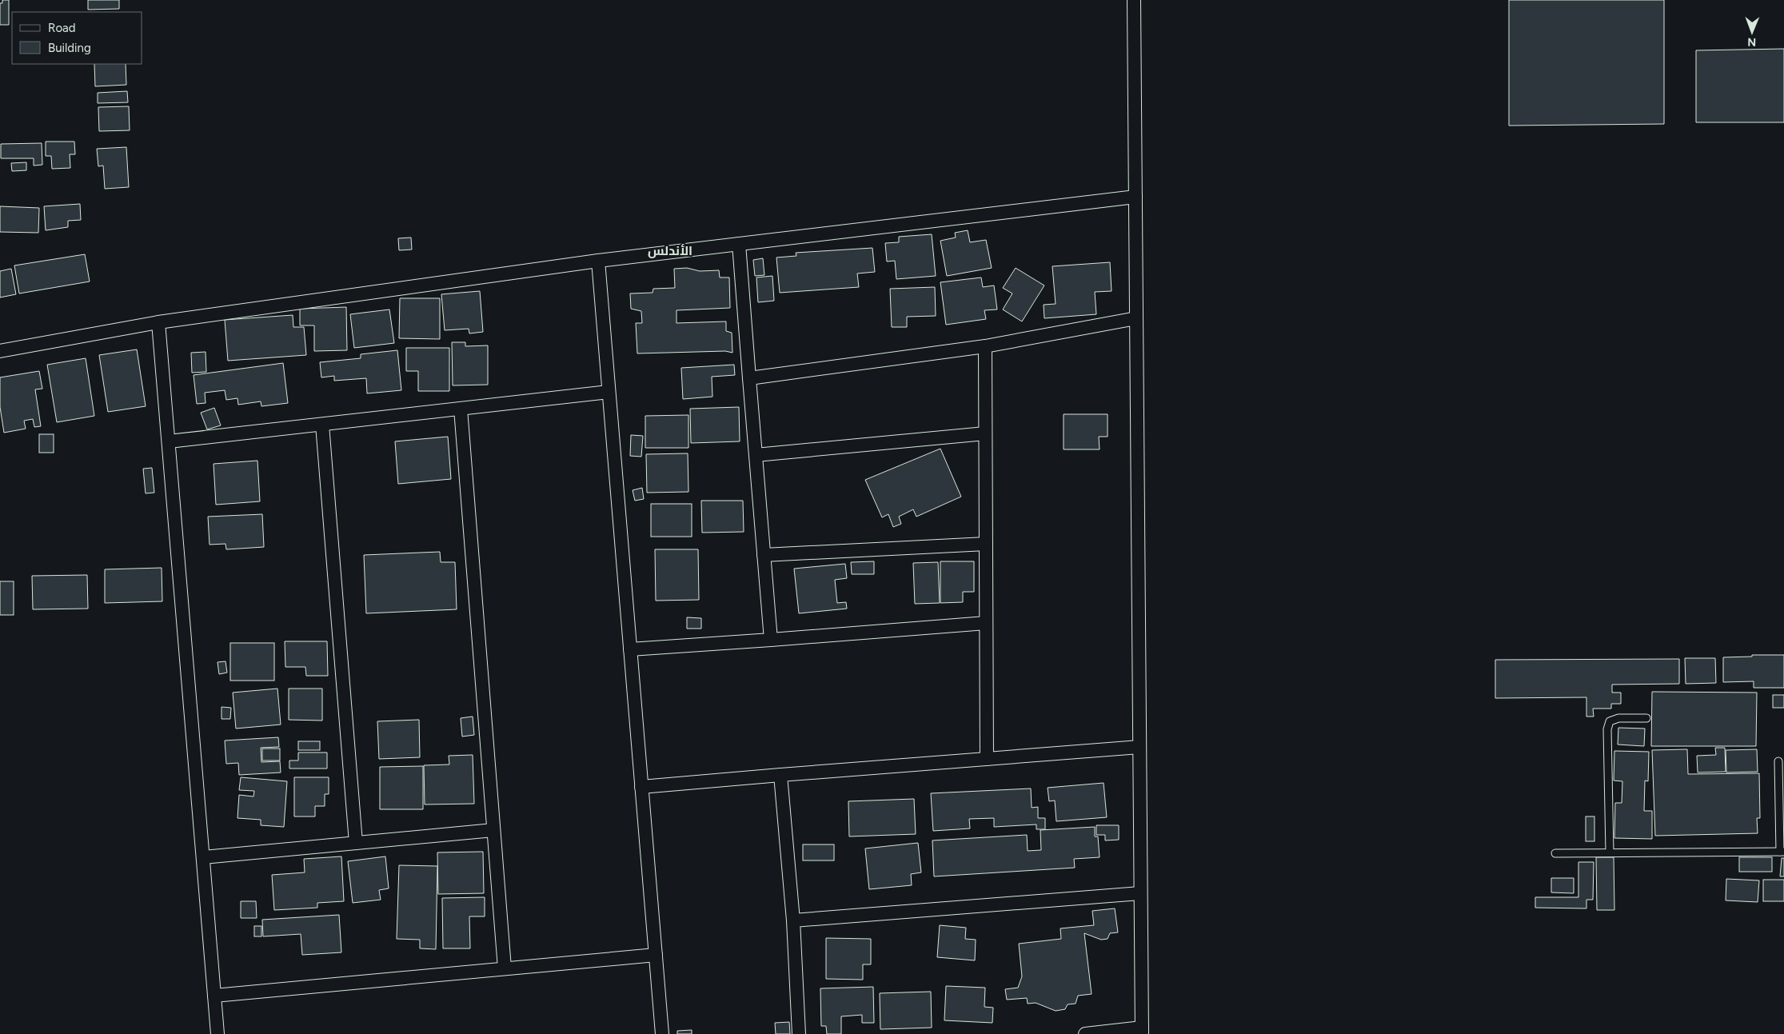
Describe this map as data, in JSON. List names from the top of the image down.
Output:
{
  "districts": ["الأندلس"],
  "legend": ["Road", "Building"],
  "north": "bottom"
}
